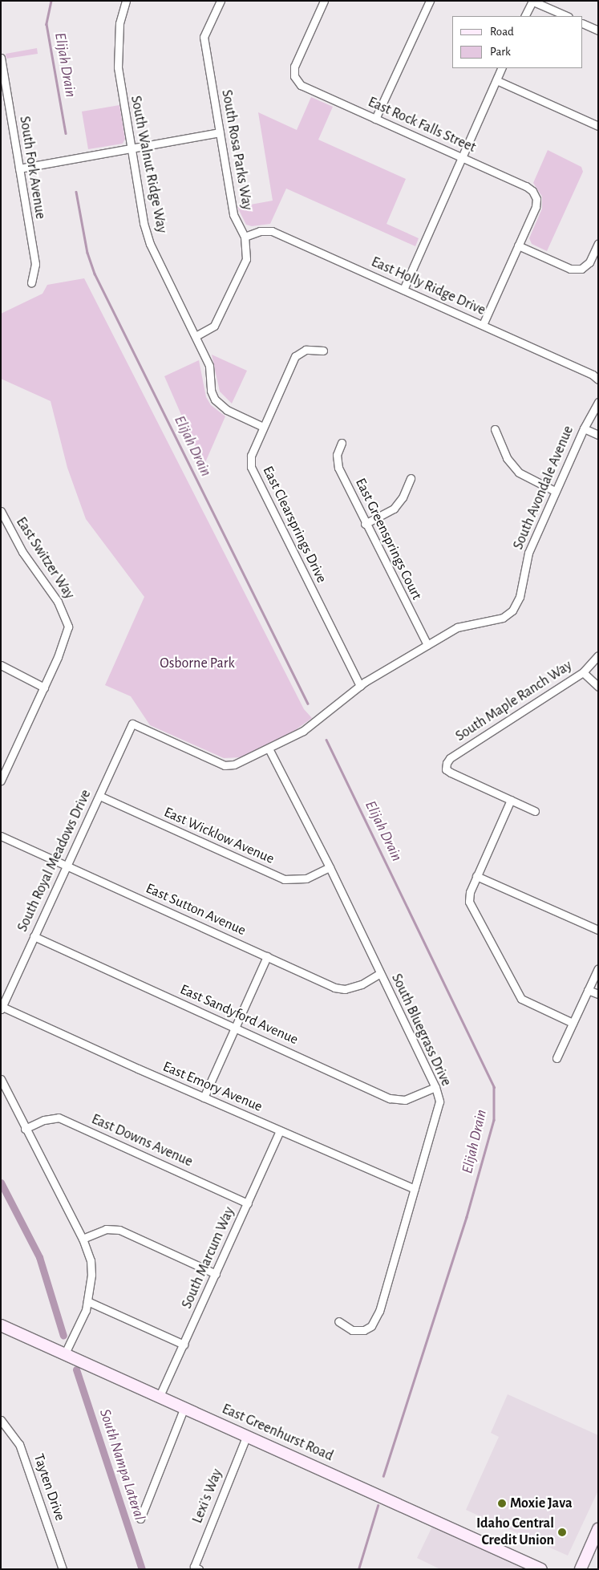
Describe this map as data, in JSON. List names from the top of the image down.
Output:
{
  "streets": {
    "main road": ["East Greenhurst Road"],
    "street": [
      "East Rock Falls Street",
      "South Rosa Parks Way",
      "South Walnut Ridge Way",
      "South Fork Avenue",
      "East Holly Ridge Drive",
      "South Avondale Avenue",
      "East Clearsprings Drive",
      "East Greensprings Court",
      "East Switzer Way",
      "South Maple Ranch Way",
      "East Wicklow Avenue",
      "South Royal Meadows Drive",
      "East Sutton Avenue",
      "East Sandyford Avenue",
      "South Bluegrass Drive",
      "East Emory Avenue",
      "East Downs Avenue",
      "South Marcum Way",
      "Tayten Drive",
      "Lexi's Way"
    ]
  },
  "crossings": [
    ["South Rosa Parks Way", "South Walnut Ridge Way"],
    ["South Rosa Parks Way", "East Holly Ridge Drive"],
    ["South Walnut Ridge Way", "East Clearsprings Drive"],
    ["South Avondale Avenue", "East Clearsprings Drive"],
    ["South Avondale Avenue", "East Greensprings Court"],
    ["South Avondale Avenue", "South Royal Meadows Drive"],
    ["South Avondale Avenue", "South Bluegrass Drive"],
    ["East Wicklow Avenue", "South Royal Meadows Drive"],
    ["East Wicklow Avenue", "South Bluegrass Drive"],
    ["South Royal Meadows Drive", "East Sutton Avenue"],
    ["South Royal Meadows Drive", "East Sandyford Avenue"],
    ["South Royal Meadows Drive", "East Emory Avenue"],
    ["East Sutton Avenue", "South Bluegrass Drive"],
    ["East Sandyford Avenue", "South Bluegrass Drive"],
    ["South Bluegrass Drive", "East Emory Avenue"],
    ["East Emory Avenue", "South Marcum Way"],
    ["East Downs Avenue", "South Marcum Way"],
    ["South Marcum Way", "East Greenhurst Road"],
    ["East Greenhurst Road", "Lexi's Way"]
  ],
  "water": ["Elijah Drain", "South Nampa Lateral"],
  "parks": ["Osborne Park"],
  "places": ["Moxie Java", "Idaho Central Credit Union"],
  "legend": ["Road", "Park"]
}
